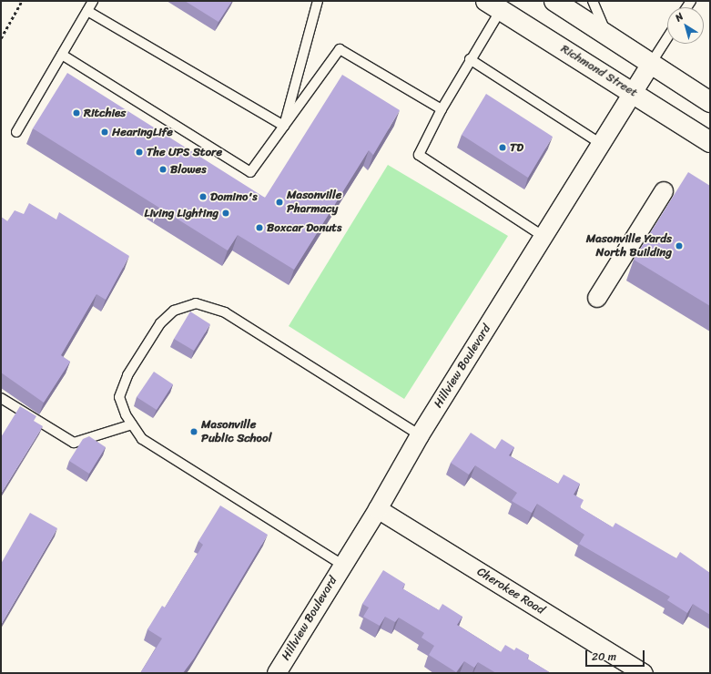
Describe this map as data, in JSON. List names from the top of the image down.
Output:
{
  "streets": {
    "main road": ["Richmond Street"],
    "street": ["Hillview Boulevard", "Cherokee Road"]
  },
  "crossings": [
    ["Richmond Street", "Hillview Boulevard"],
    ["Hillview Boulevard", "Cherokee Road"]
  ],
  "places": [
    "Ritchies",
    "HearingLife",
    "TD",
    "The UPS Store",
    "Blowes",
    "Domino's",
    "Masonville Pharmacy",
    "Living Lighting",
    "Boxcar Donuts",
    "Masonville Yards North Building",
    "Masonville Public School"
  ],
  "scale_bar": "20 m",
  "north": "top left"
}
